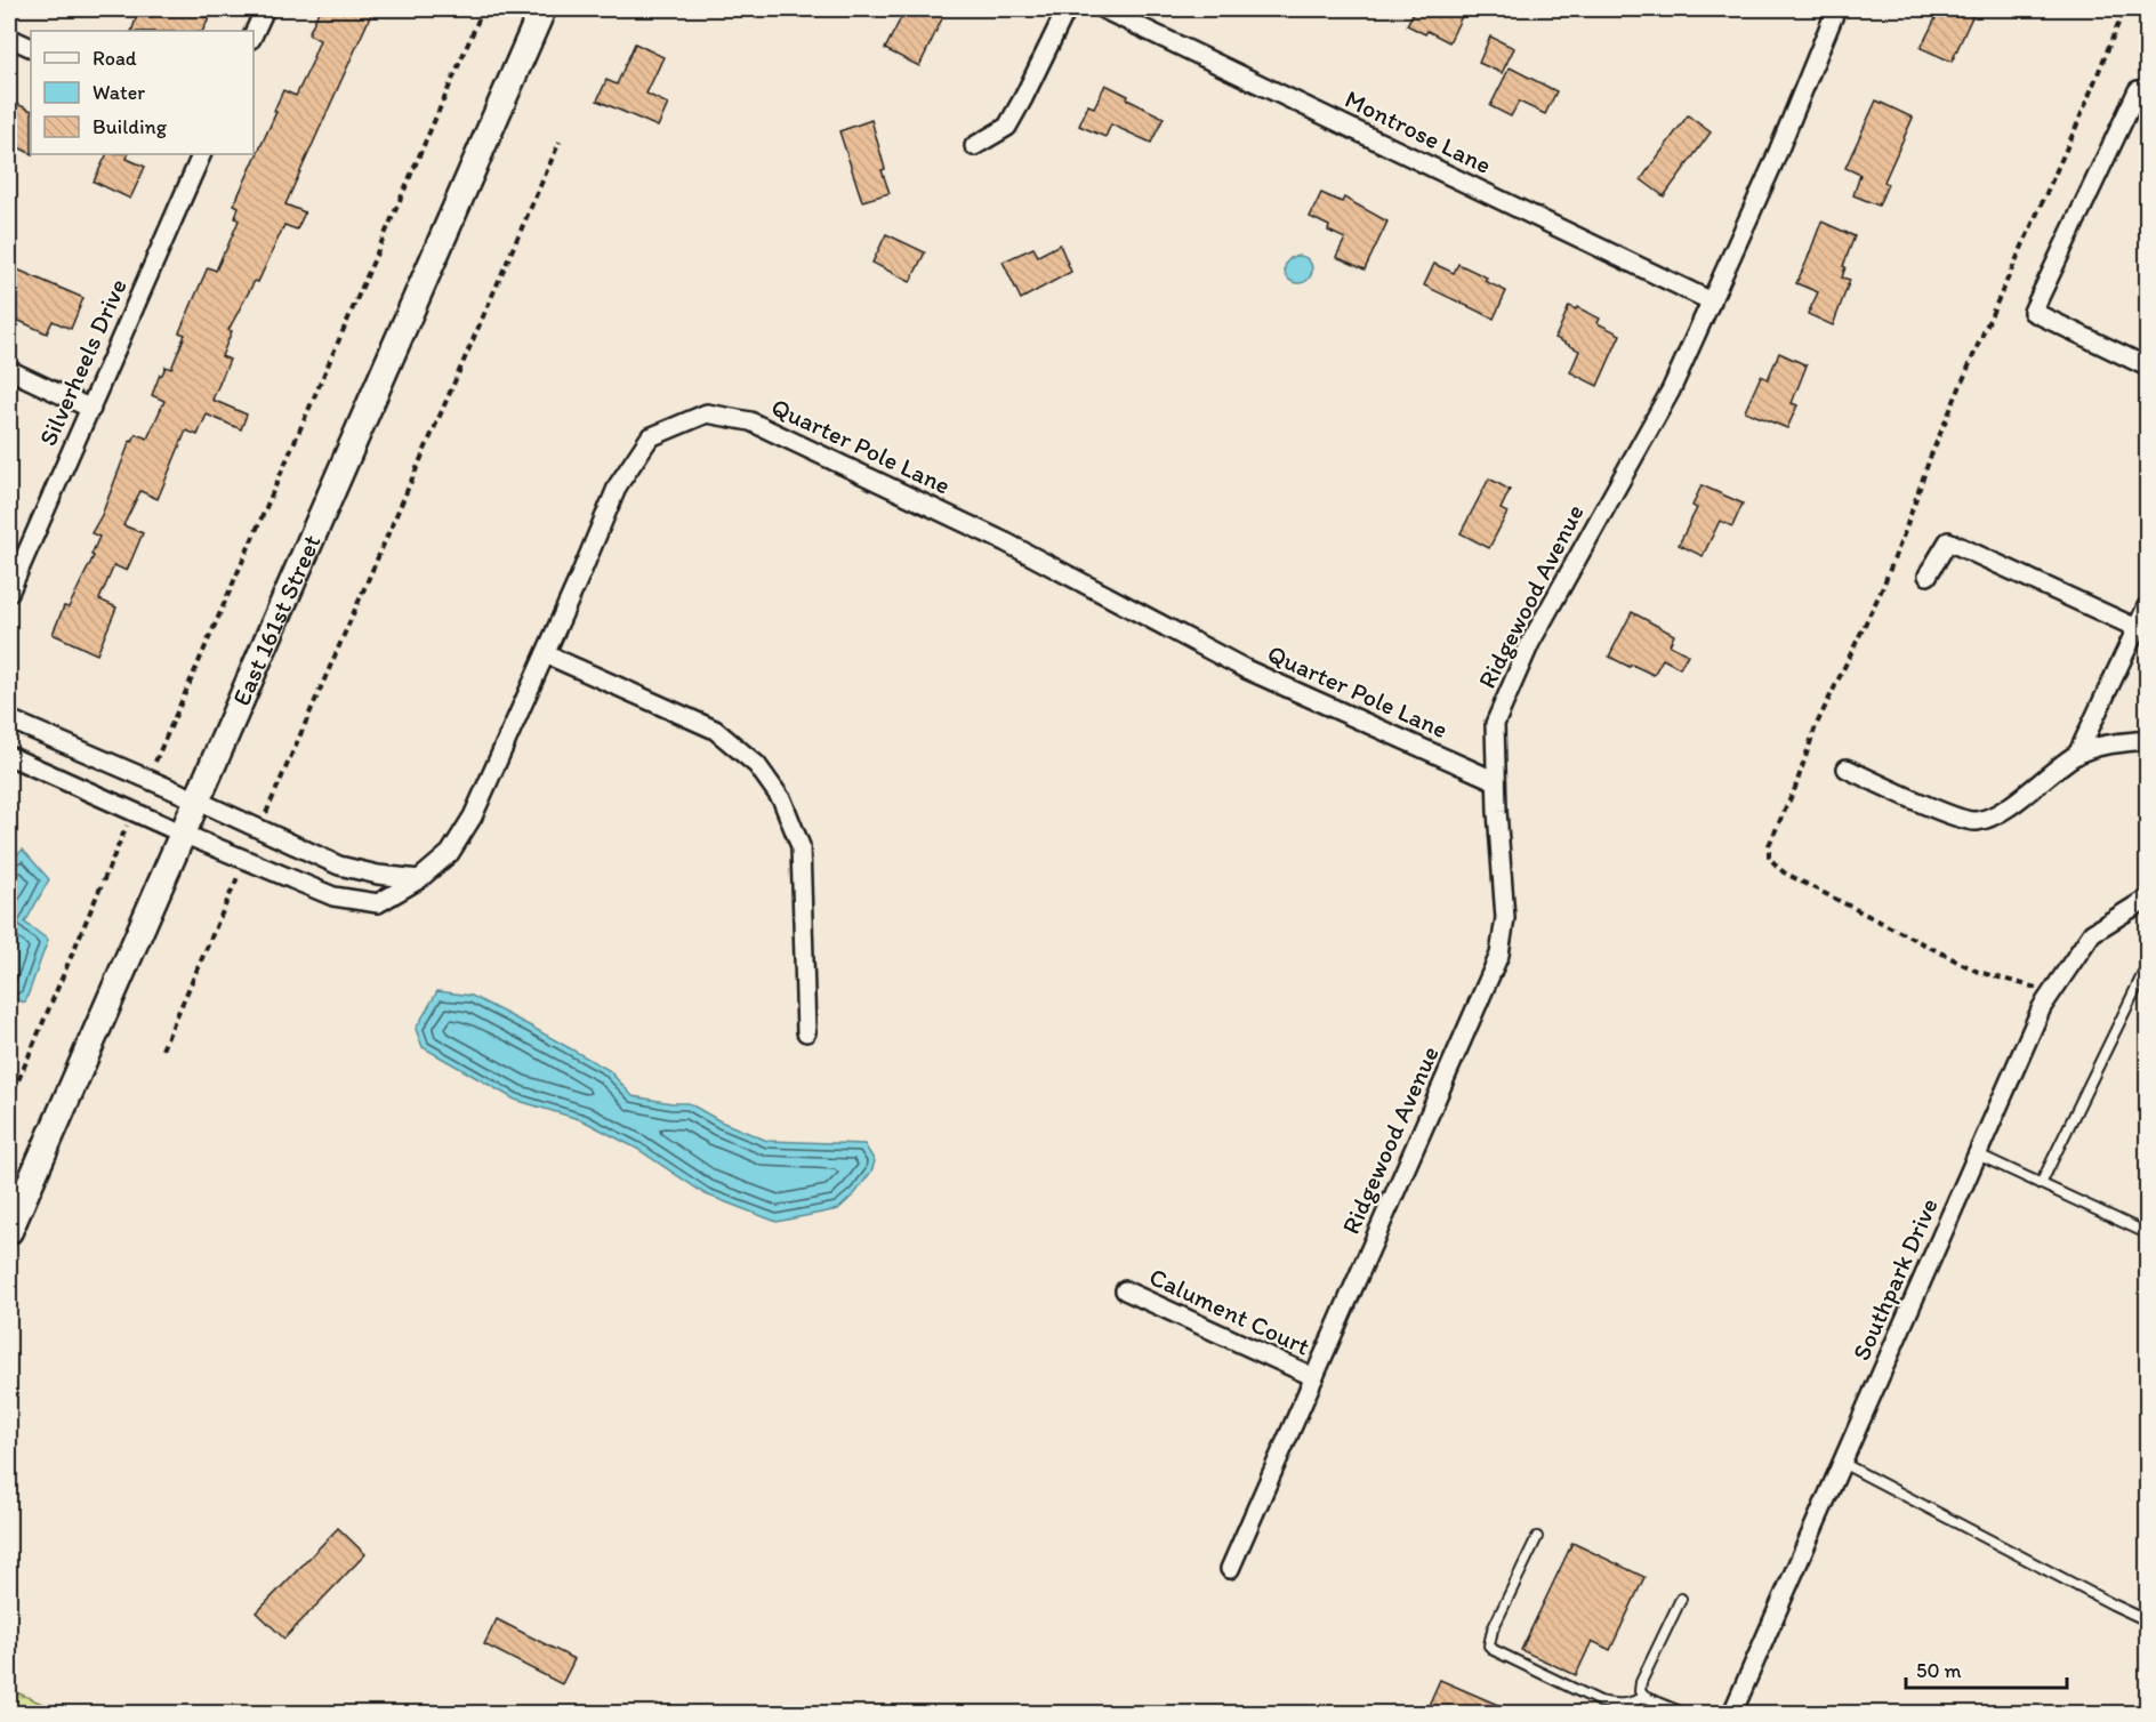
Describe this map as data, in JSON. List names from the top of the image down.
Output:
{
  "streets": {
    "street": [
      "Montrose Lane",
      "Silverheels Drive",
      "Quarter Pole Lane",
      "Ridgewood Avenue",
      "East 161st Street",
      "Southpark Drive",
      "Calument Court"
    ]
  },
  "crossings": [
    ["Montrose Lane", "Ridgewood Avenue"],
    ["Quarter Pole Lane", "Ridgewood Avenue"],
    ["Quarter Pole Lane", "East 161st Street"],
    ["Ridgewood Avenue", "Calument Court"]
  ],
  "legend": ["Road", "Water", "Building"],
  "scale_bar": "50 m"
}
